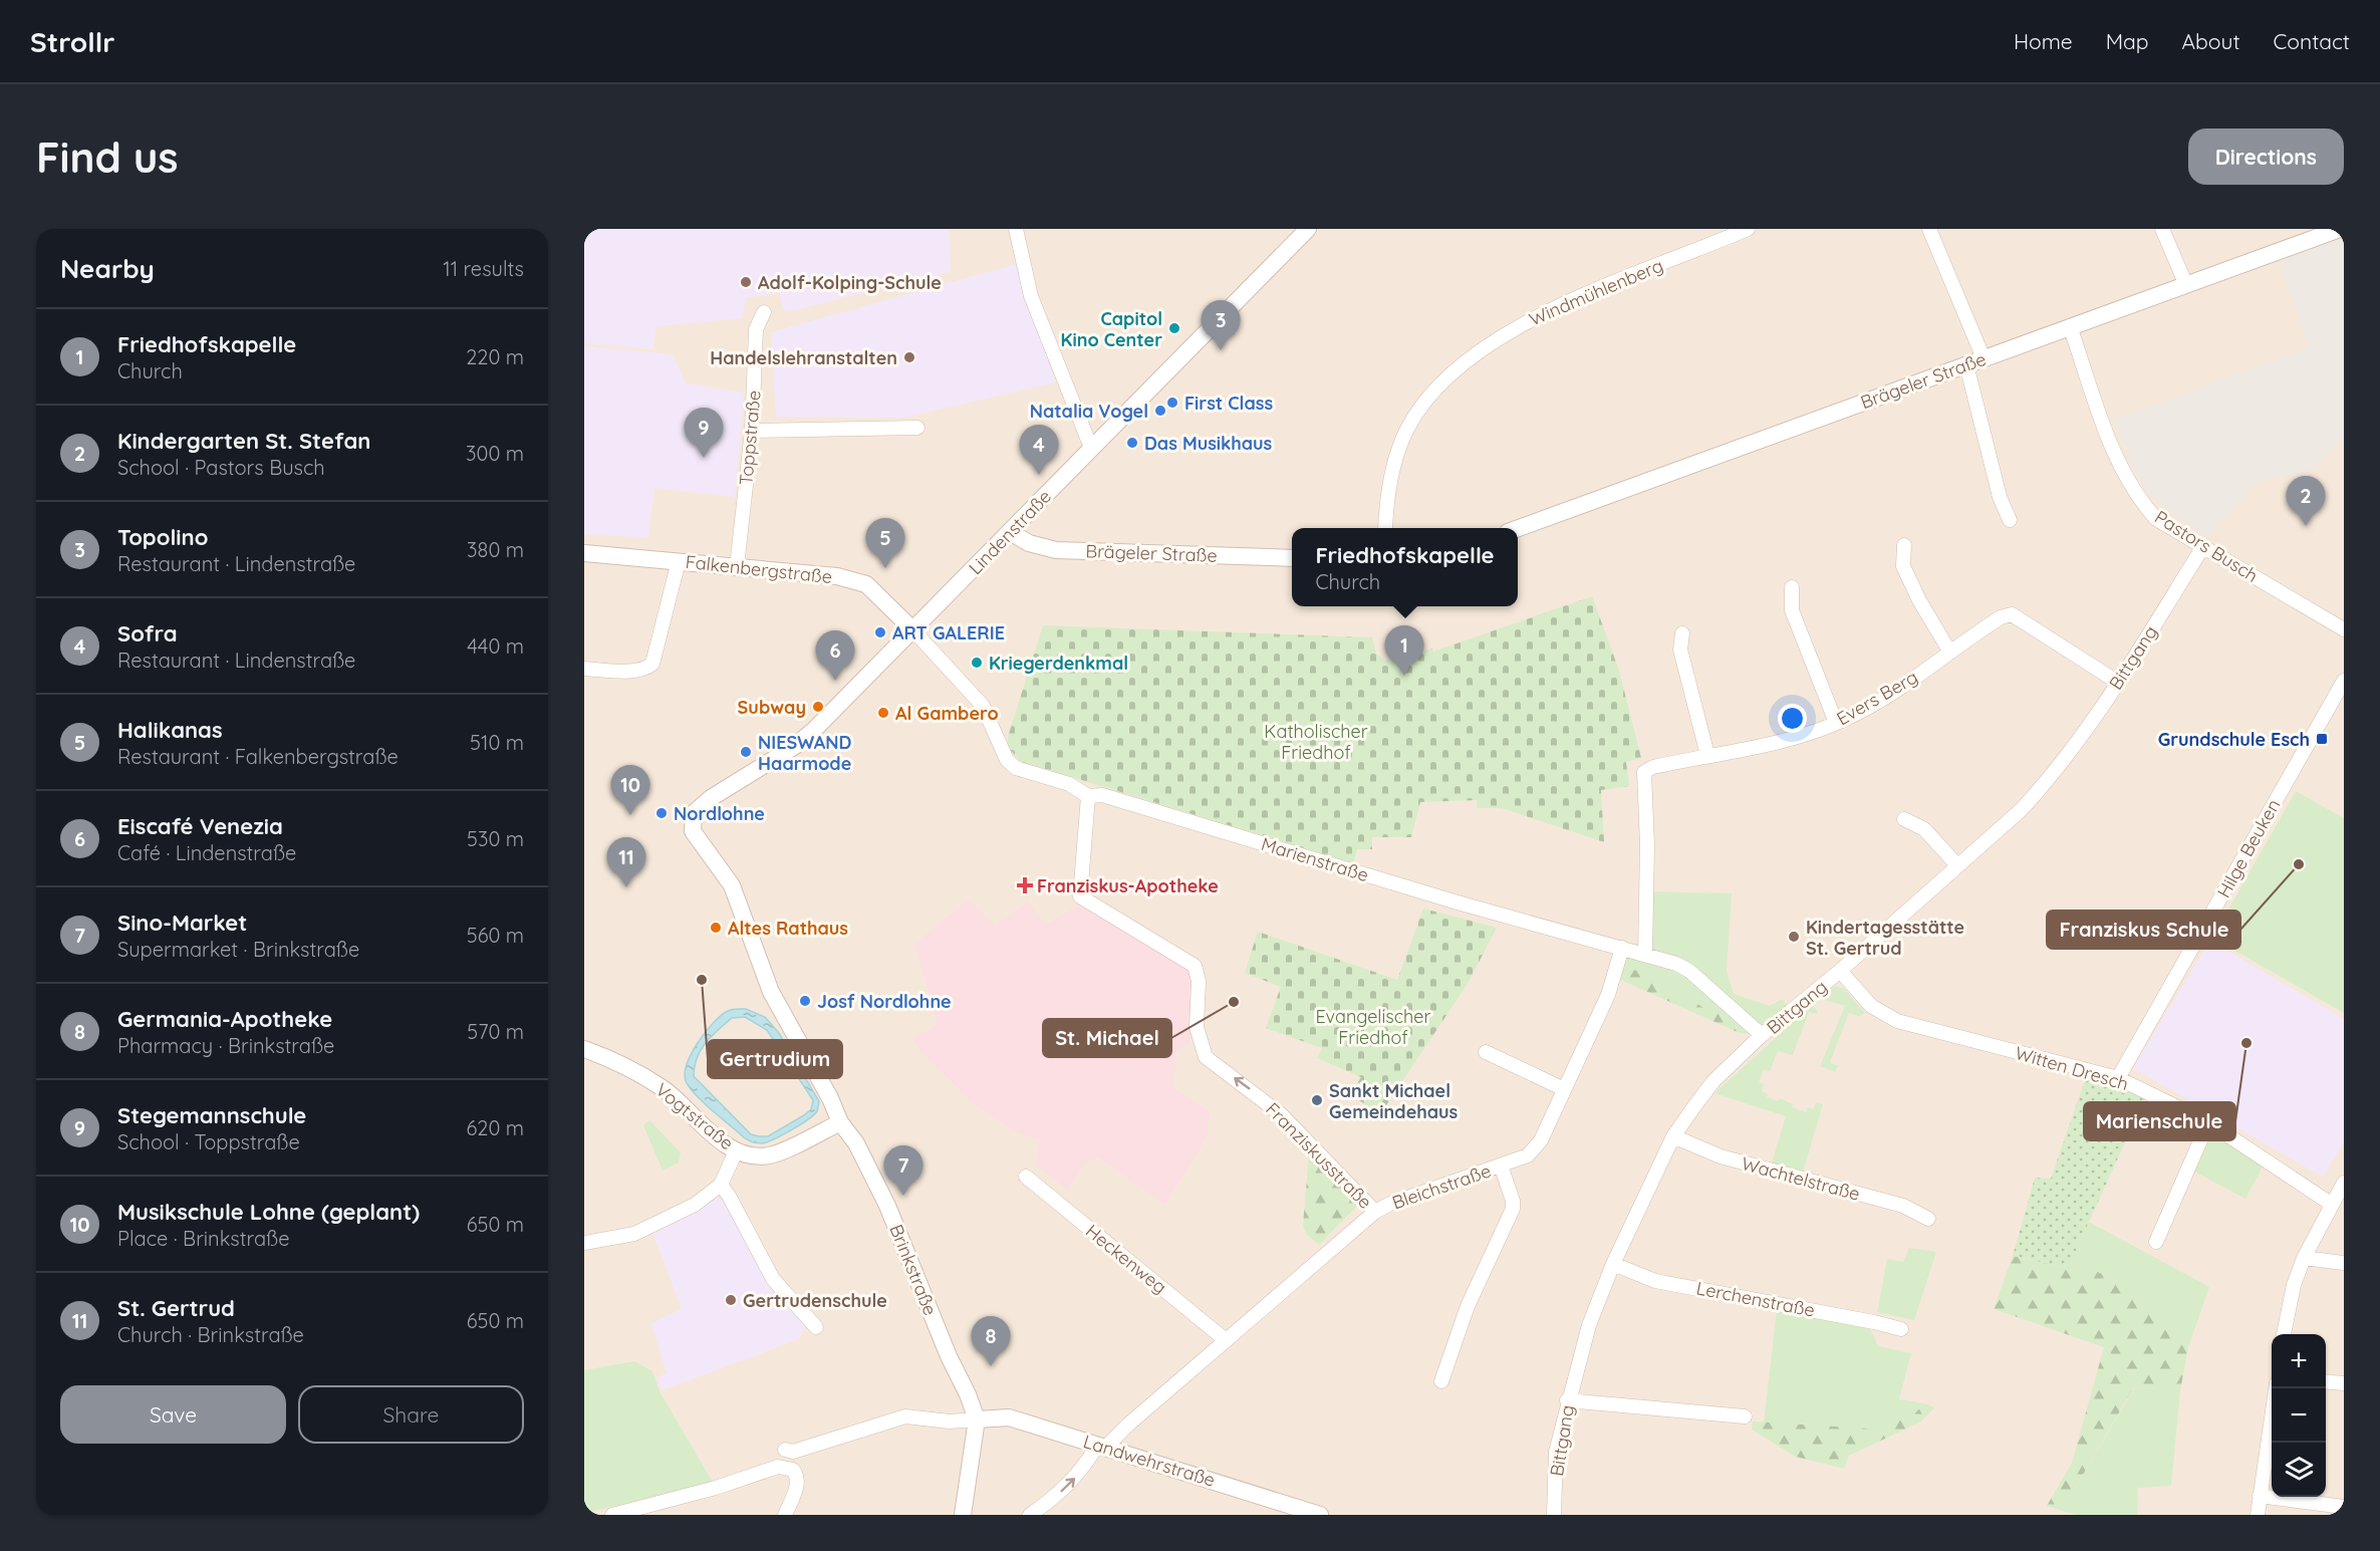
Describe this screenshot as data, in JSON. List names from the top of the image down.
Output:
{
  "streets": {
    "street": [
      "Windmühlenberg",
      "Brägeler Straße",
      "Toppstraße",
      "Lindenstraße",
      "Pastors Busch",
      "Falkenbergstraße",
      "Bittgang",
      "Evers Berg",
      "Hilge Beuken",
      "Marienstraße",
      "Witten Dresch",
      "Vogtstraße",
      "Franziskusstraße",
      "Wachtelstraße",
      "Bleichstraße",
      "Heckenweg",
      "Brinkstraße",
      "Lerchenstraße",
      "Landwehrstraße"
    ]
  },
  "crossings": [
    ["Brägeler Straße", "Lindenstraße"],
    ["Brägeler Straße", "Pastors Busch"],
    ["Toppstraße", "Falkenbergstraße"],
    ["Lindenstraße", "Falkenbergstraße"],
    ["Lindenstraße", "Marienstraße"],
    ["Lindenstraße", "Brinkstraße"],
    ["Pastors Busch", "Bittgang"],
    ["Falkenbergstraße", "Marienstraße"],
    ["Bittgang", "Evers Berg"],
    ["Bittgang", "Marienstraße"],
    ["Bittgang", "Witten Dresch"],
    ["Bittgang", "Wachtelstraße"],
    ["Bittgang", "Lerchenstraße"],
    ["Evers Berg", "Marienstraße"],
    ["Hilge Beuken", "Witten Dresch"],
    ["Marienstraße", "Franziskusstraße"],
    ["Marienstraße", "Bleichstraße"],
    ["Vogtstraße", "Brinkstraße"],
    ["Franziskusstraße", "Bleichstraße"],
    ["Bleichstraße", "Heckenweg"],
    ["Bleichstraße", "Landwehrstraße"],
    ["Brinkstraße", "Landwehrstraße"]
  ],
  "one_way": ["Franziskusstraße"],
  "parks": ["Katholischer Friedhof", "Evangelischer Friedhof"],
  "places": {
    "other": [
      "Adolf-Kolping-Schule",
      "Capitol Kino Center",
      "Handelslehranstalten",
      "First Class",
      "Natalia Vogel",
      "Das Musikhaus",
      "ART GALERIE",
      "Kriegerdenkmal",
      "Subway",
      "Al Gambero",
      "NIESWAND Haarmode",
      "Nordlohne",
      "Franziskus Schule",
      "Altes Rathaus",
      "Kindertagesstätte St. Gertrud",
      "Gertrudium",
      "Josf Nordlohne",
      "St. Michael",
      "Marienschule",
      "Sankt Michael Gemeindehaus",
      "Gertrudenschule"
    ],
    "transit": ["Grundschule Esch"],
    "health": ["Franziskus-Apotheke"]
  },
  "page": {
    "header": "Strollr",
    "nav": [
      "Home",
      "Map",
      "About",
      "Contact"
    ],
    "buttons": [
      "Directions",
      ["Save", "Share"]
    ],
    "title": "Find us",
    "heading": ["Nearby", "11 results"],
    "pins": [
      "3",
      "9",
      "4",
      "2",
      "5",
      "1",
      "6",
      "10",
      "11",
      "7",
      "8"
    ],
    "list": [
      {
        "mark": "1",
        "name": "Friedhofskapelle",
        "note": "Church",
        "value": "220 m"
      },
      {
        "mark": "2",
        "name": "Kindergarten St. Stefan",
        "note": "School · Pastors Busch",
        "value": "300 m"
      },
      {
        "mark": "3",
        "name": "Topolino",
        "note": "Restaurant · Lindenstraße",
        "value": "380 m"
      },
      {
        "mark": "4",
        "name": "Sofra",
        "note": "Restaurant · Lindenstraße",
        "value": "440 m"
      },
      {
        "mark": "5",
        "name": "Halikanas",
        "note": "Restaurant · Falkenbergstraße",
        "value": "510 m"
      },
      {
        "mark": "6",
        "name": "Eiscafé Venezia",
        "note": "Café · Lindenstraße",
        "value": "530 m"
      },
      {
        "mark": "7",
        "name": "Sino-Market",
        "note": "Supermarket · Brinkstraße",
        "value": "560 m"
      },
      {
        "mark": "8",
        "name": "Germania-Apotheke",
        "note": "Pharmacy · Brinkstraße",
        "value": "570 m"
      },
      {
        "mark": "9",
        "name": "Stegemannschule",
        "note": "School · Toppstraße",
        "value": "620 m"
      },
      {
        "mark": "10",
        "name": "Musikschule Lohne (geplant)",
        "note": "Place · Brinkstraße",
        "value": "650 m"
      },
      {
        "mark": "11",
        "name": "St. Gertrud",
        "note": "Church · Brinkstraße",
        "value": "650 m"
      }
    ],
    "popup": ["Friedhofskapelle", "Church"],
    "map_buttons": ["+", "−"]
  }
}
